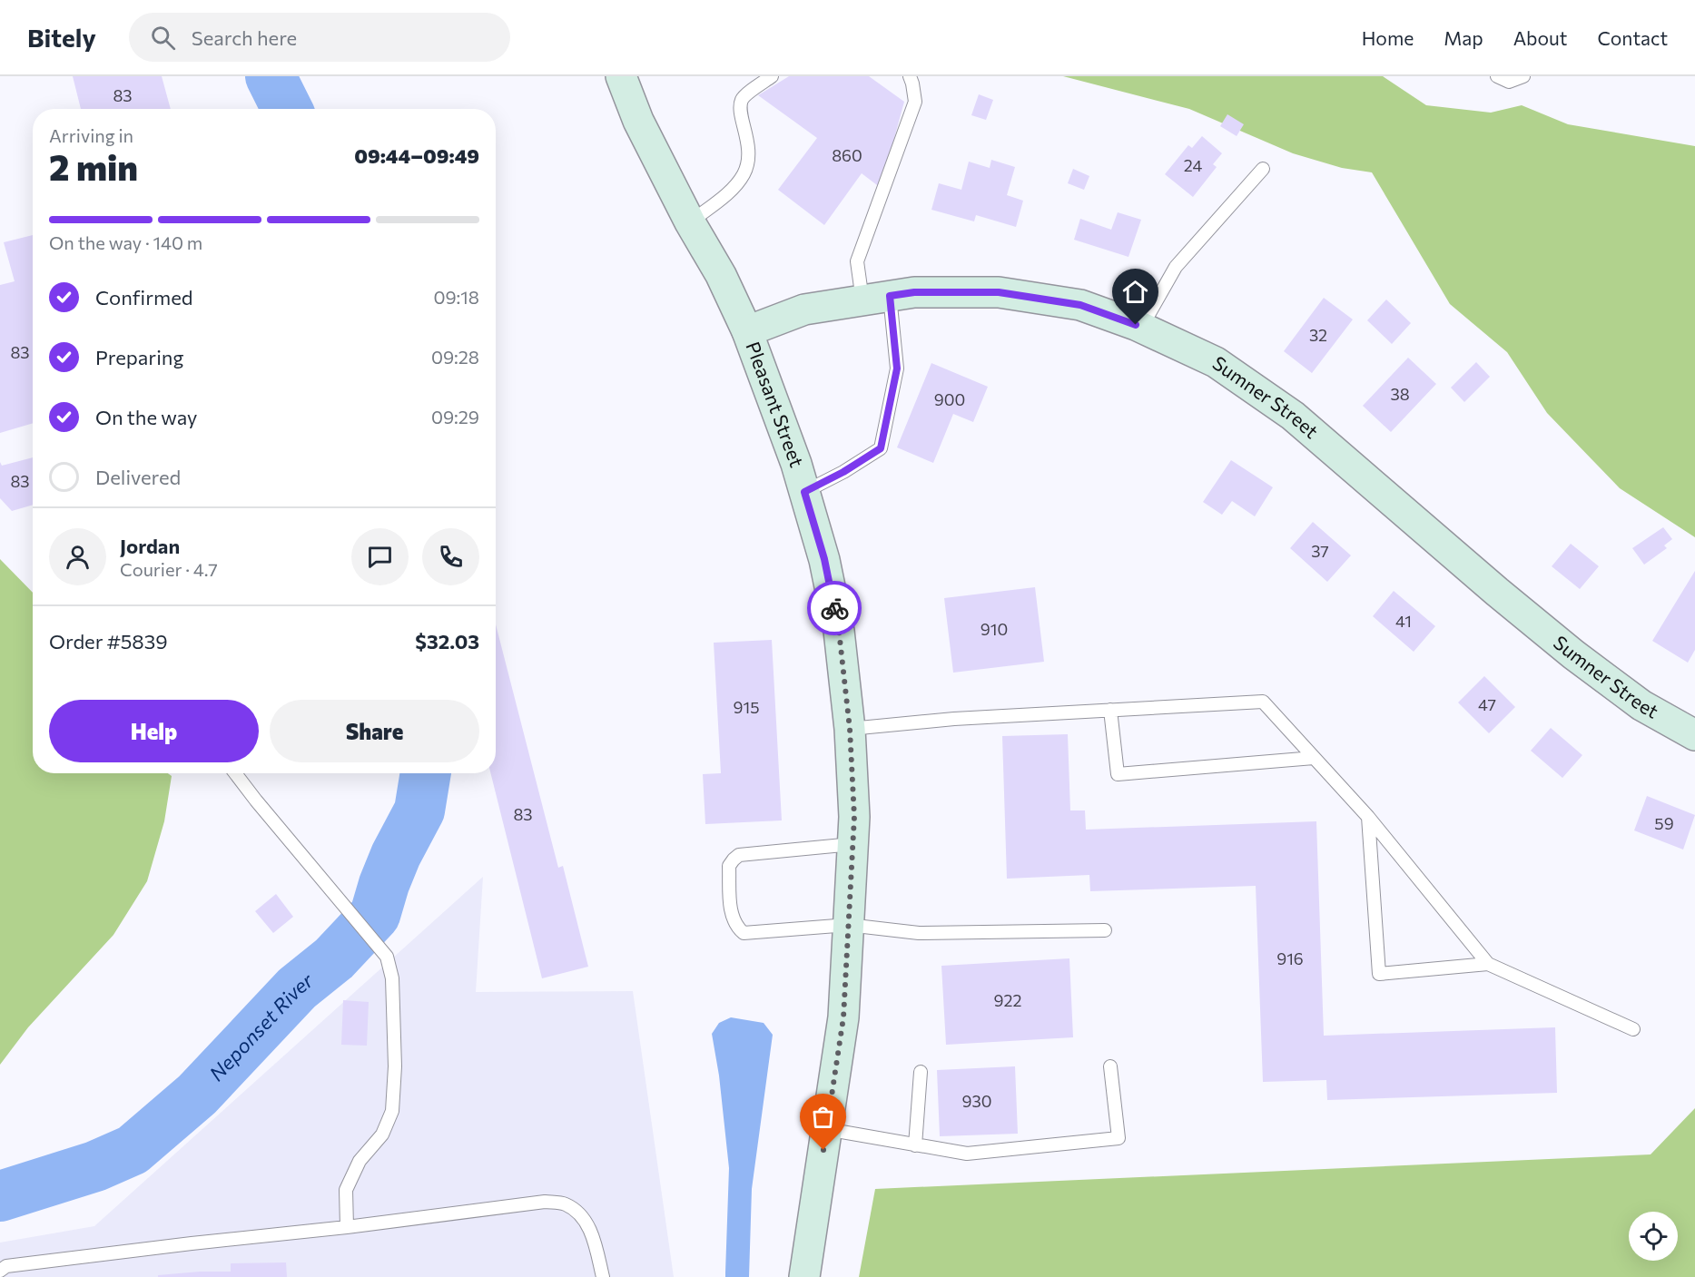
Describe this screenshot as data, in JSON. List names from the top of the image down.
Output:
{
  "streets": {
    "street": ["Sumner Street", "Pleasant Street"]
  },
  "crossings": [
    ["Sumner Street", "Pleasant Street"]
  ],
  "water": ["Neponset River"],
  "house_numbers": [
    "83",
    "860",
    "24",
    "32",
    "83",
    "38",
    "900",
    "83",
    "37",
    "41",
    "910",
    "47",
    "915",
    "83",
    "59",
    "916",
    "922",
    "930"
  ],
  "page": {
    "header": "Bitely",
    "search": "Search here",
    "nav": [
      "Home",
      "Map",
      "About",
      "Contact"
    ],
    "heading": ["2 min", "Arriving in", "09:44–09:49"],
    "panel": [
      "Jordan",
      "Courier · 4.7",
      "Order #5839",
      "$32.03"
    ],
    "bar": "On the way · 140 m",
    "list": [
      ["Confirmed", "09:18"],
      ["Preparing", "09:28"],
      ["On the way", "09:29"],
      "Delivered"
    ],
    "buttons": ["Help", "Share"]
  }
}
